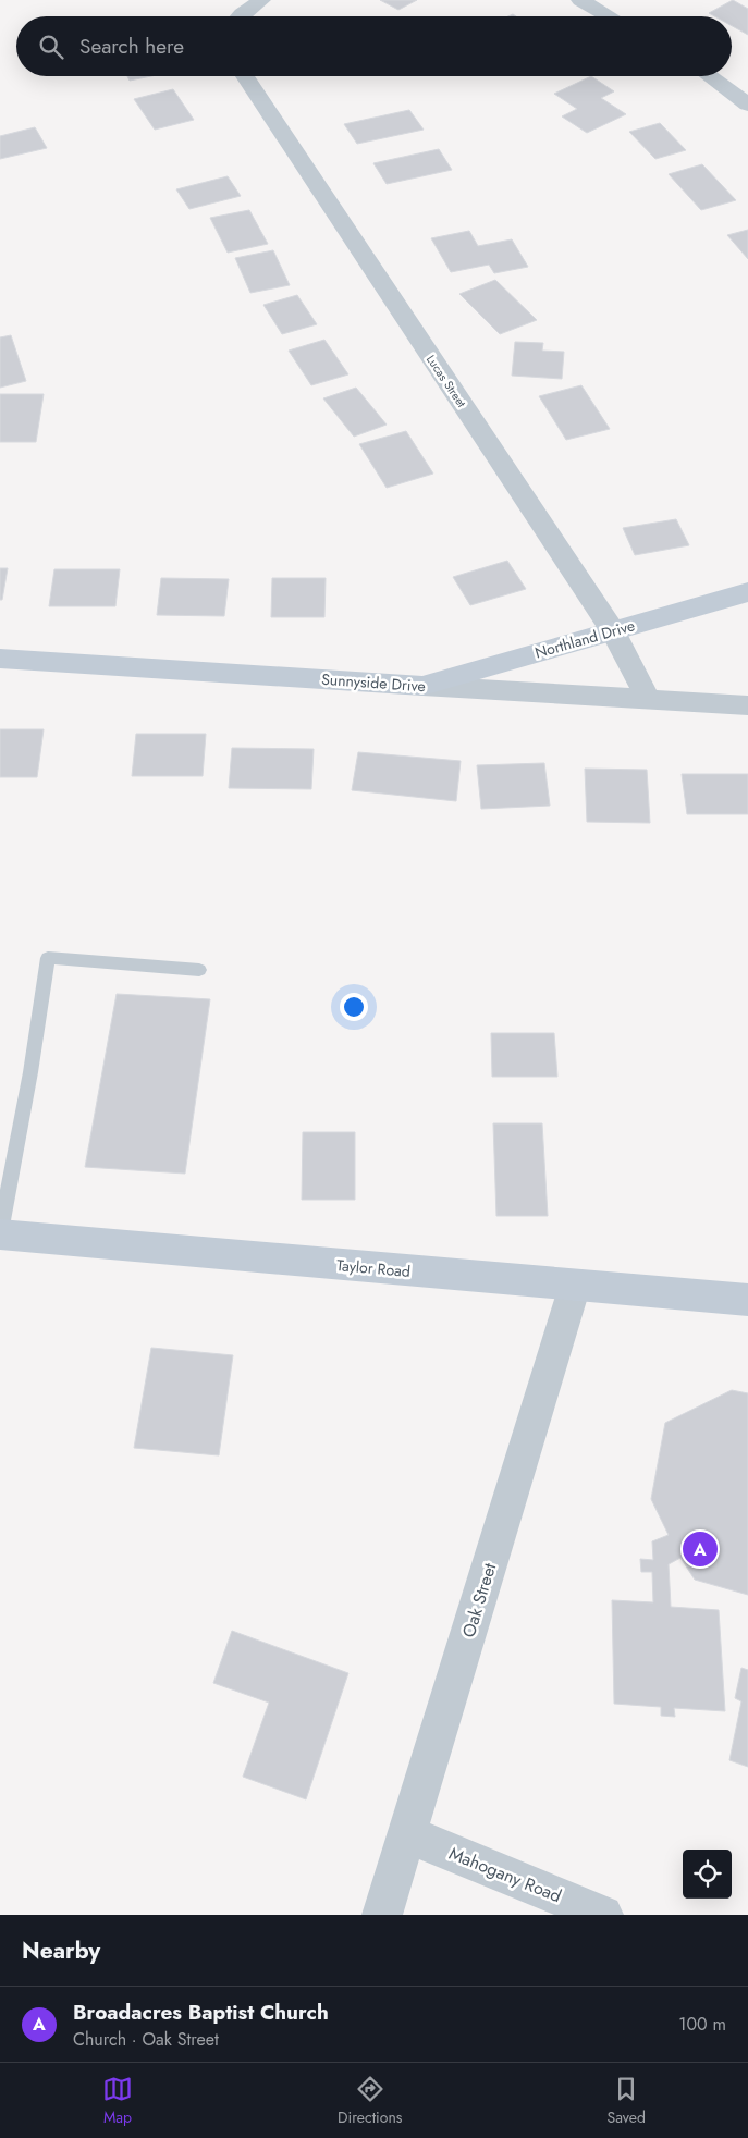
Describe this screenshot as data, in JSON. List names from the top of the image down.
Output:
{
  "streets": {
    "street": [
      "Lucas Street",
      "Northland Drive",
      "Sunnyside Drive",
      "Taylor Road",
      "Oak Street",
      "Mahogany Road"
    ]
  },
  "crossings": [
    ["Lucas Street", "Northland Drive"],
    ["Lucas Street", "Sunnyside Drive"],
    ["Northland Drive", "Sunnyside Drive"],
    ["Taylor Road", "Oak Street"],
    ["Oak Street", "Mahogany Road"]
  ],
  "page": {
    "search": "Search here",
    "pins": "A",
    "heading": "Nearby",
    "list": [
      {
        "mark": "A",
        "name": "Broadacres Baptist Church",
        "note": "Church · Oak Street",
        "value": "100 m"
      }
    ],
    "nav": ["Map", "Directions", "Saved"]
  }
}
